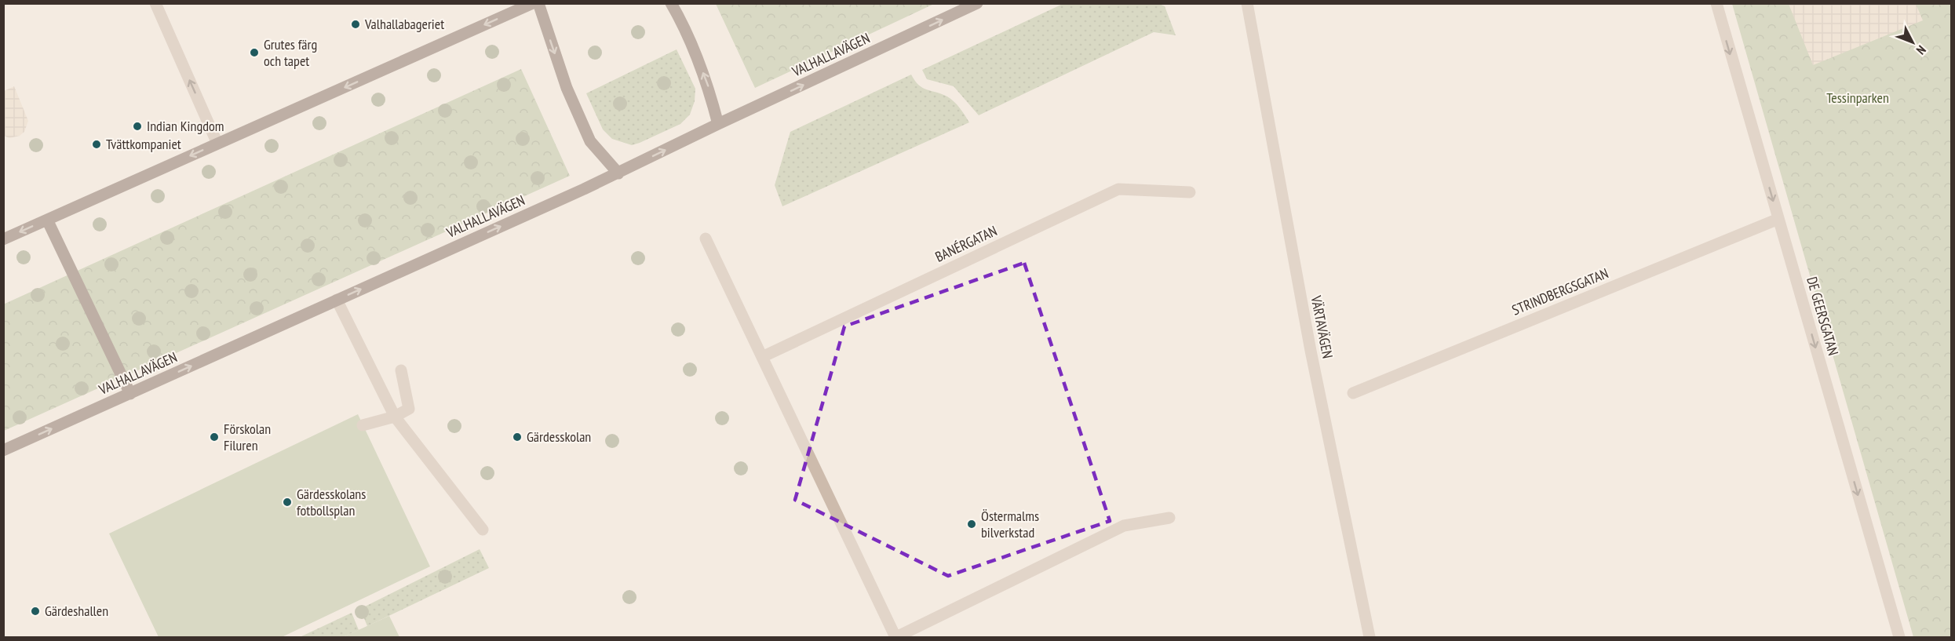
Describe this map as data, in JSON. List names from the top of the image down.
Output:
{
  "streets": {
    "main road": ["VALHALLAVÄGEN"],
    "street": [
      "BANÉRGATAN",
      "STRINDBERGSGATAN",
      "DE GEERSGATAN",
      "VÄRTAVÄGEN"
    ]
  },
  "crossings": [
    ["STRINDBERGSGATAN", "DE GEERSGATAN"]
  ],
  "one_way": ["VALHALLAVÄGEN", "DE GEERSGATAN"],
  "parks": ["Tessinparken"],
  "places": [
    "Valhallabageriet",
    "Grutes färg och tapet",
    "Indian Kingdom",
    "Tvättkompaniet",
    "Förskolan Filuren",
    "Gärdesskolan",
    "Gärdesskolans fotbollsplan",
    "Östermalms bilverkstad",
    "Gärdeshallen"
  ],
  "north": "bottom right"
}
